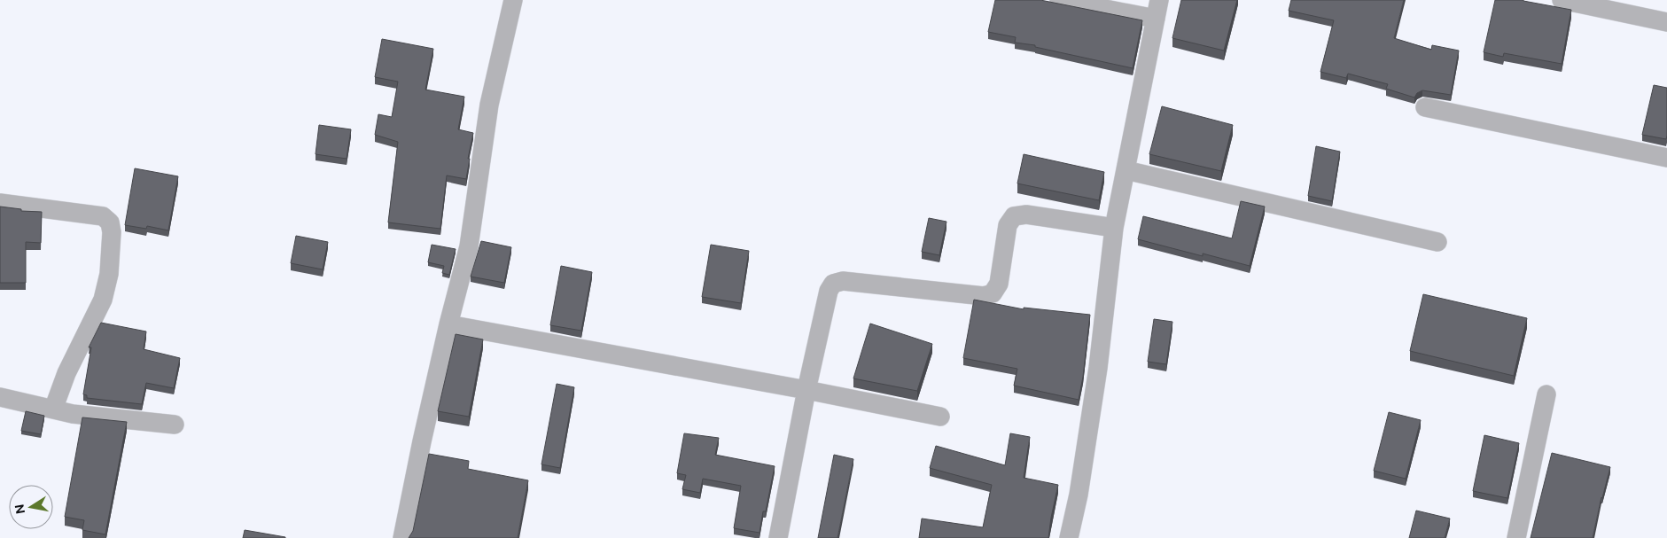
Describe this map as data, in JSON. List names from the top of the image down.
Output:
{
  "north": "left"
}
